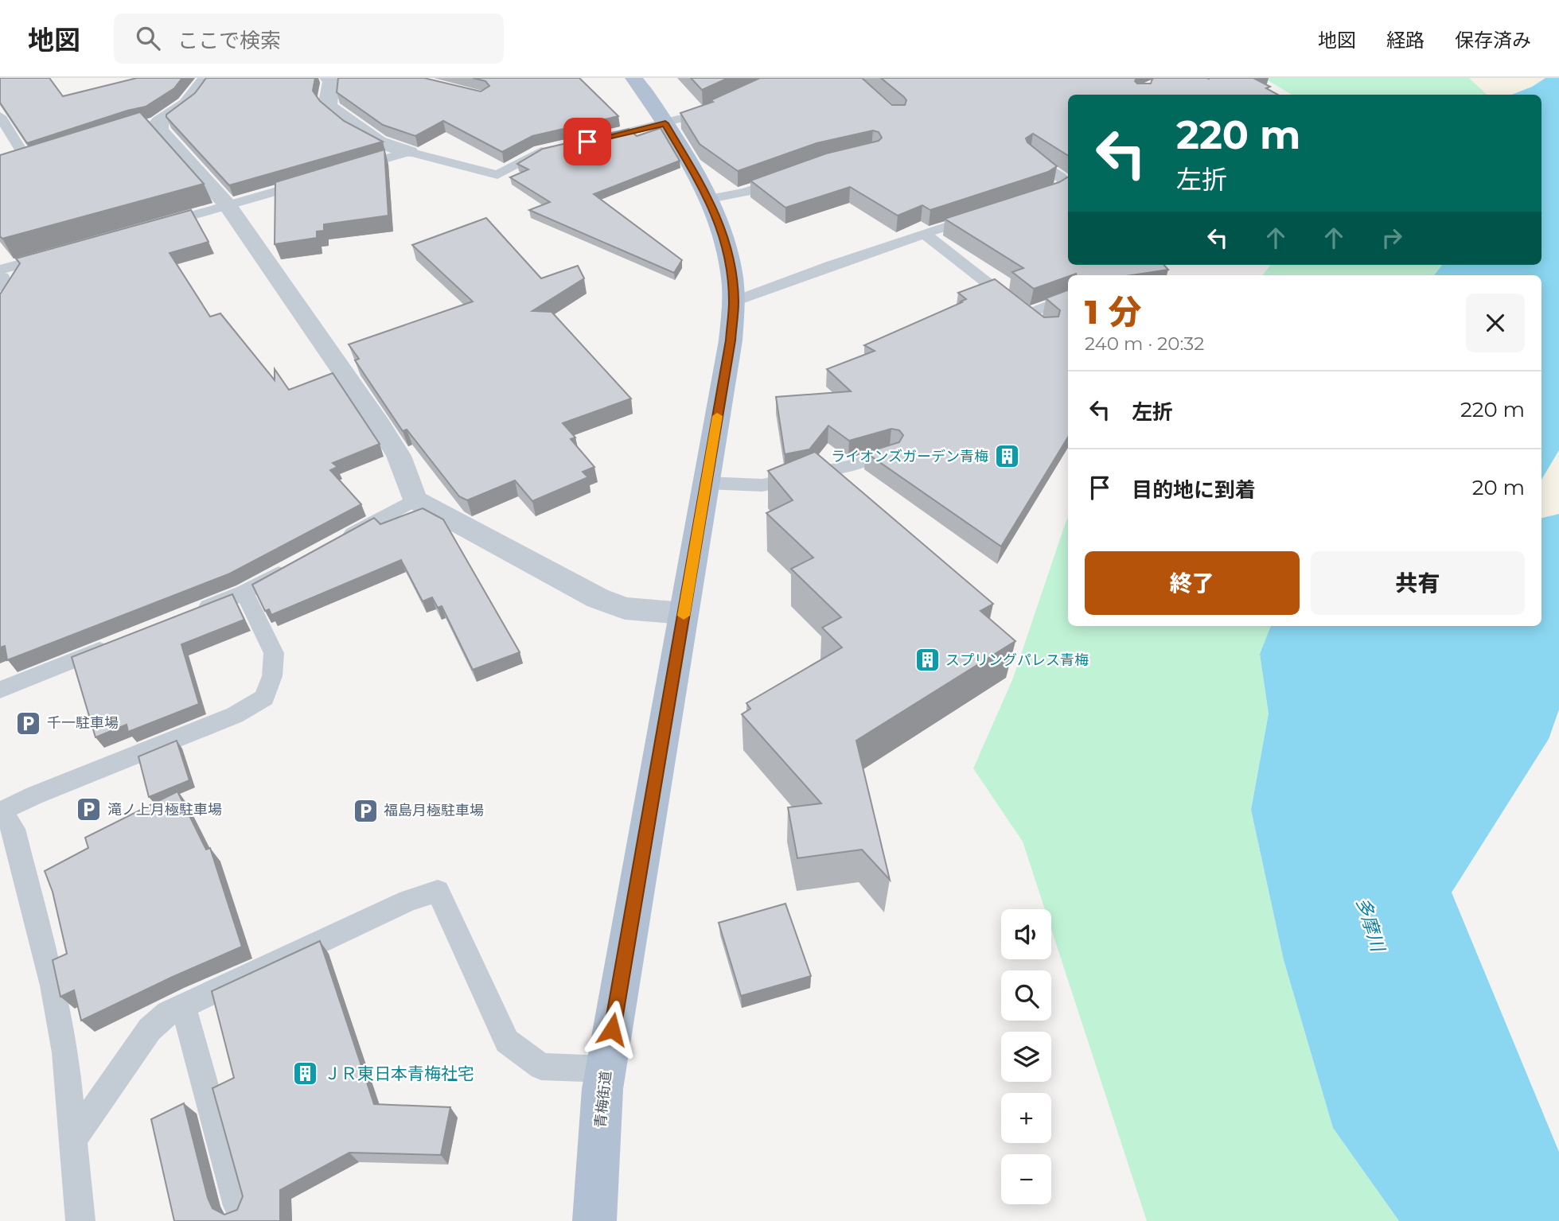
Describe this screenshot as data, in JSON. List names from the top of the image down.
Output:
{
  "streets": {
    "main road": ["青梅街道"]
  },
  "water": ["多摩川"],
  "places": {
    "building": ["ライオンズガーデン青梅", "スプリングパレス青梅", "ＪＲ東日本青梅社宅"],
    "parking": ["千一駐車場", "滝ノ上月極駐車場", "福島月極駐車場"]
  },
  "page": {
    "header": "地図",
    "search": "ここで検索",
    "nav": ["地図", "経路", "保存済み"],
    "turn": ["220 m", "左折"],
    "heading": ["1 分", "240 m · 20:32"],
    "list": [
      {
        "name": "左折",
        "value": "220 m"
      },
      {
        "name": "目的地に到着",
        "value": "20 m"
      }
    ],
    "buttons": ["終了", "共有"],
    "map_buttons": ["+", "−"]
  }
}
